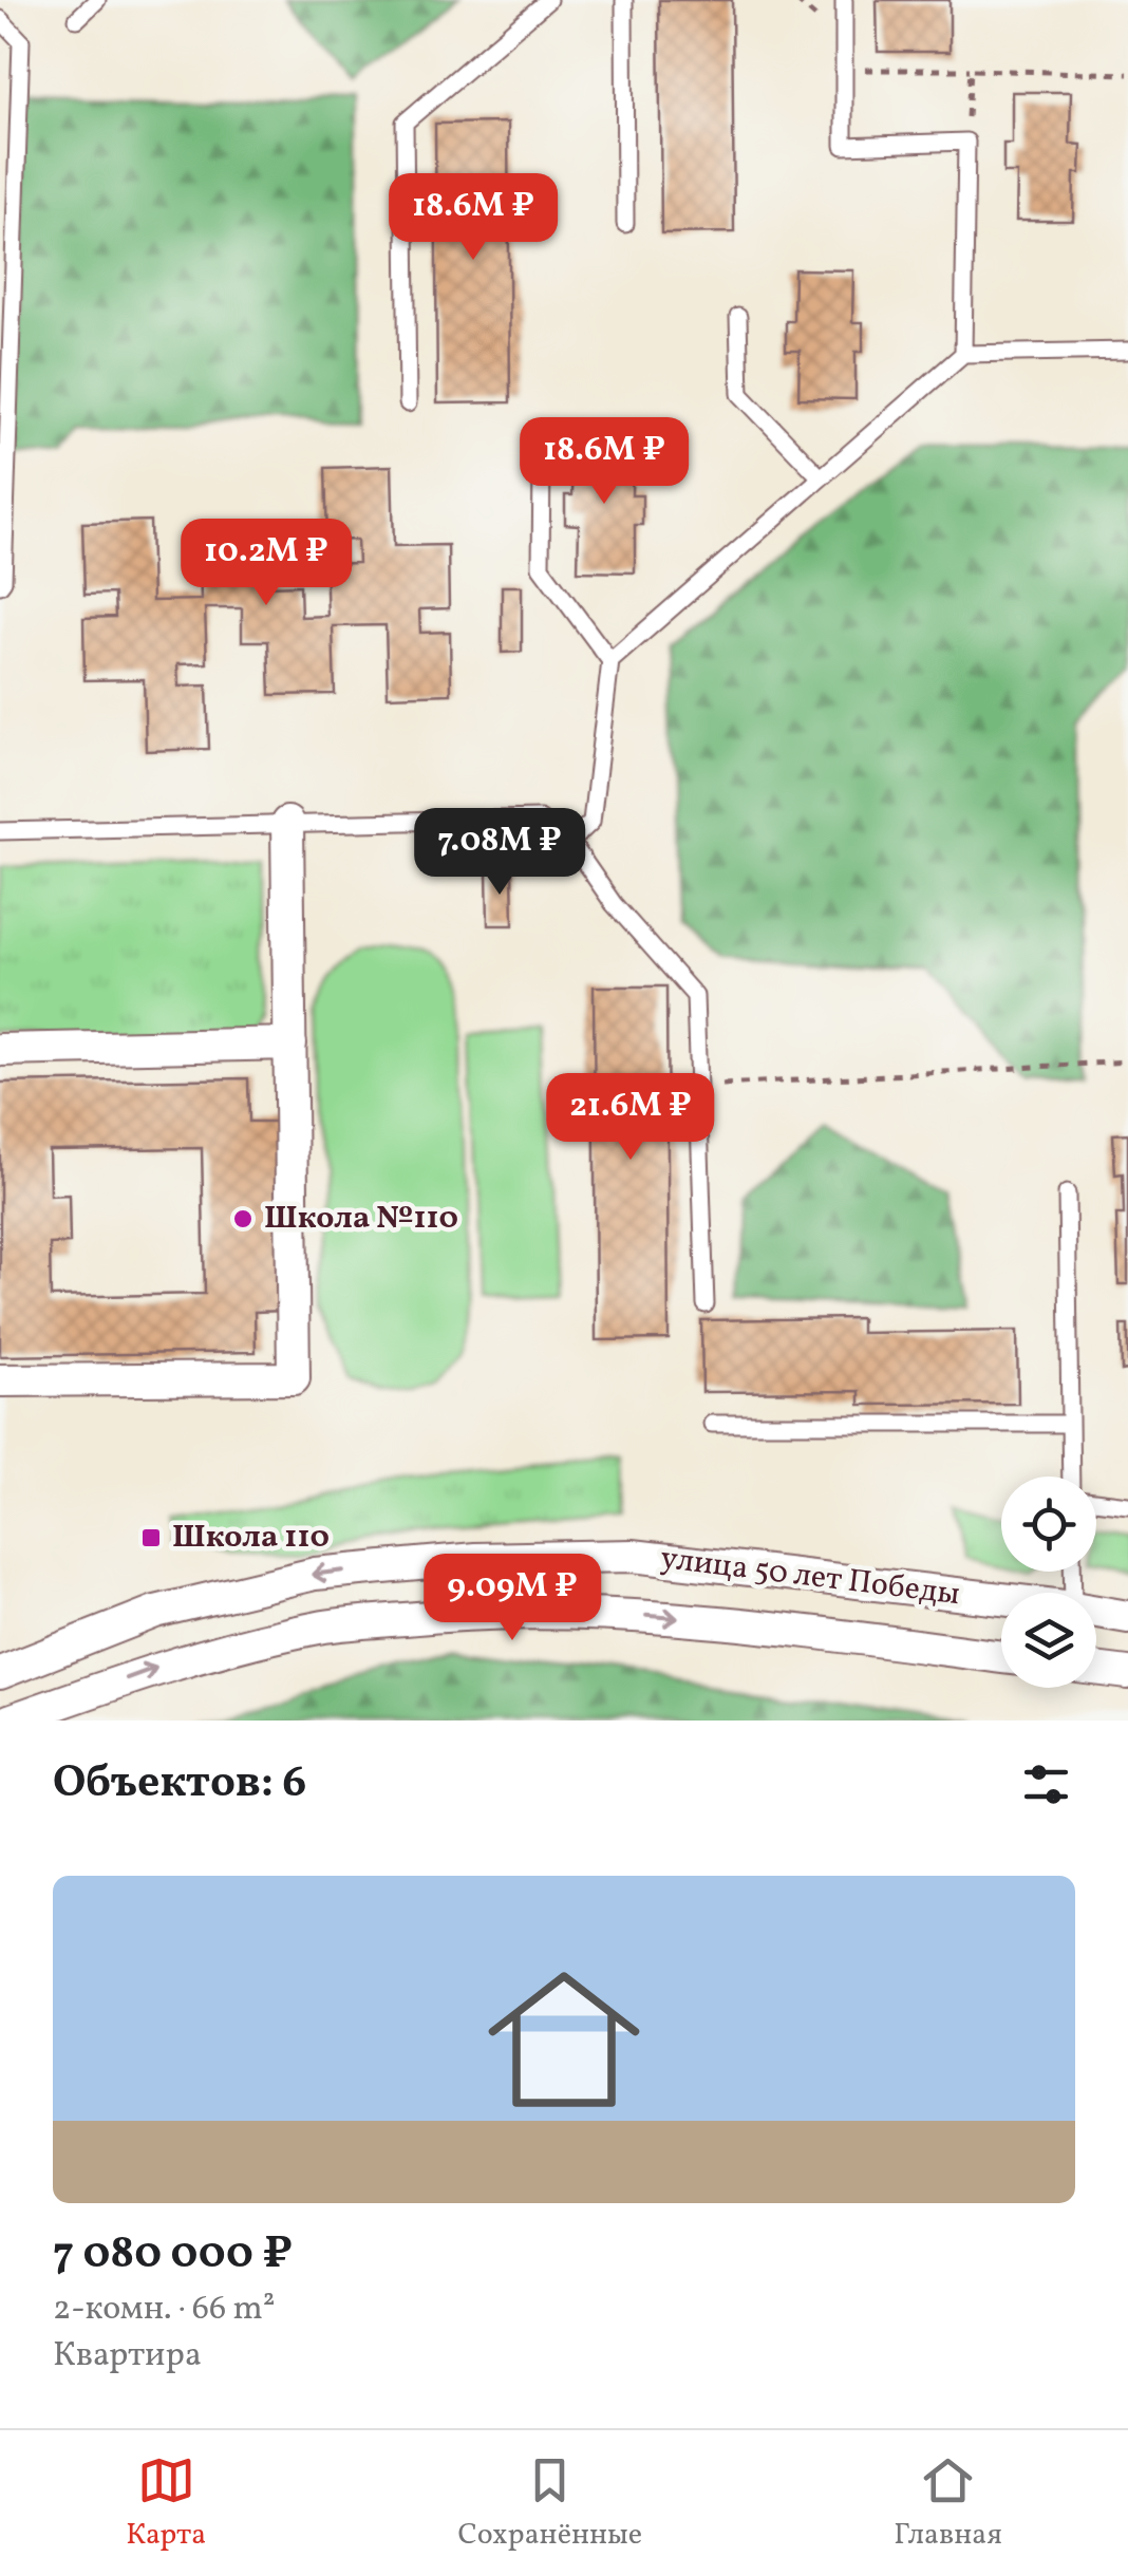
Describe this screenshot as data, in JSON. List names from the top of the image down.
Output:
{
  "streets": {
    "street": ["улица 50 лет Победы"]
  },
  "places": {
    "other": ["Школа №110"],
    "transit": ["Школа 110"]
  },
  "page": {
    "price": [
      "18.6M ₽",
      "18.6M ₽",
      "10.2M ₽",
      "7.08M ₽",
      "21.6M ₽",
      "9.09M ₽"
    ],
    "heading": "Объектов: 6",
    "list": [
      {
        "name": "7 080 000 ₽",
        "note": "2-комн. · 66 m² · Квартира"
      }
    ],
    "tabs": ["Карта", "Сохранённые", "Главная"]
  }
}
